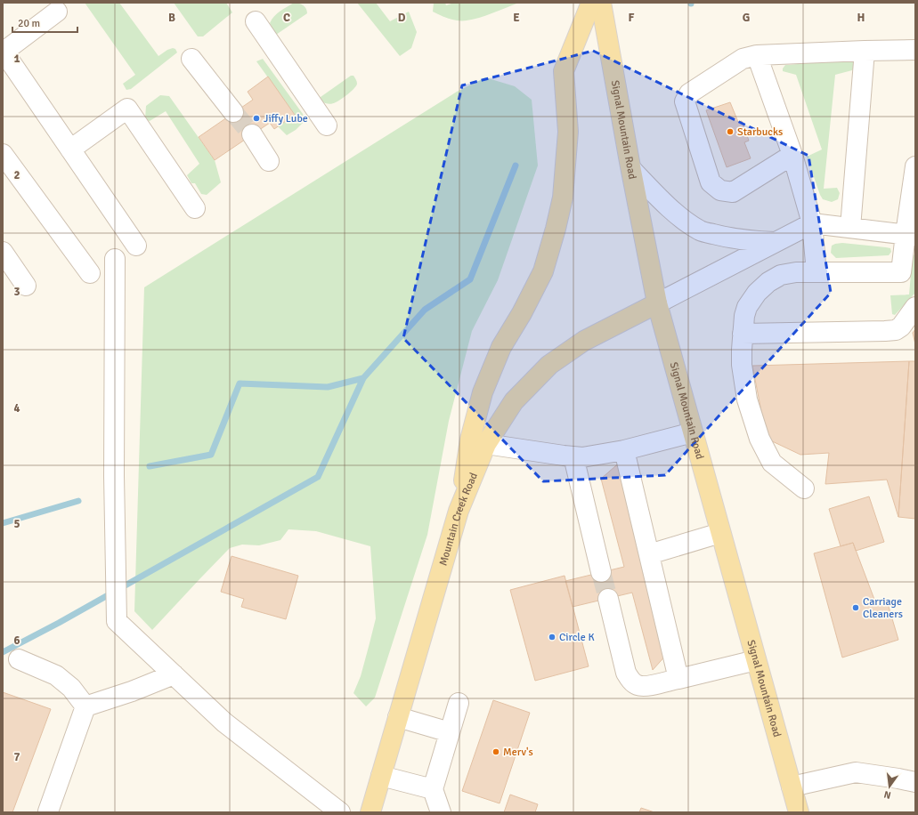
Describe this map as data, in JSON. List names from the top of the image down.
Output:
{
  "streets": {
    "main road": ["Signal Mountain Road", "Mountain Creek Road"]
  },
  "crossings": [
    ["Signal Mountain Road", "Mountain Creek Road"]
  ],
  "places": [
    "Jiffy Lube",
    "Starbucks",
    "Carriage Cleaners",
    "Circle K",
    "Merv's"
  ],
  "scale_bar": "20 m",
  "north": "bottom",
  "grid": {
    "columns": [
      "B",
      "C",
      "D",
      "E",
      "F",
      "G",
      "H"
    ],
    "rows": [
      "1",
      "2",
      "3",
      "4",
      "5",
      "6",
      "7"
    ]
  }
}
